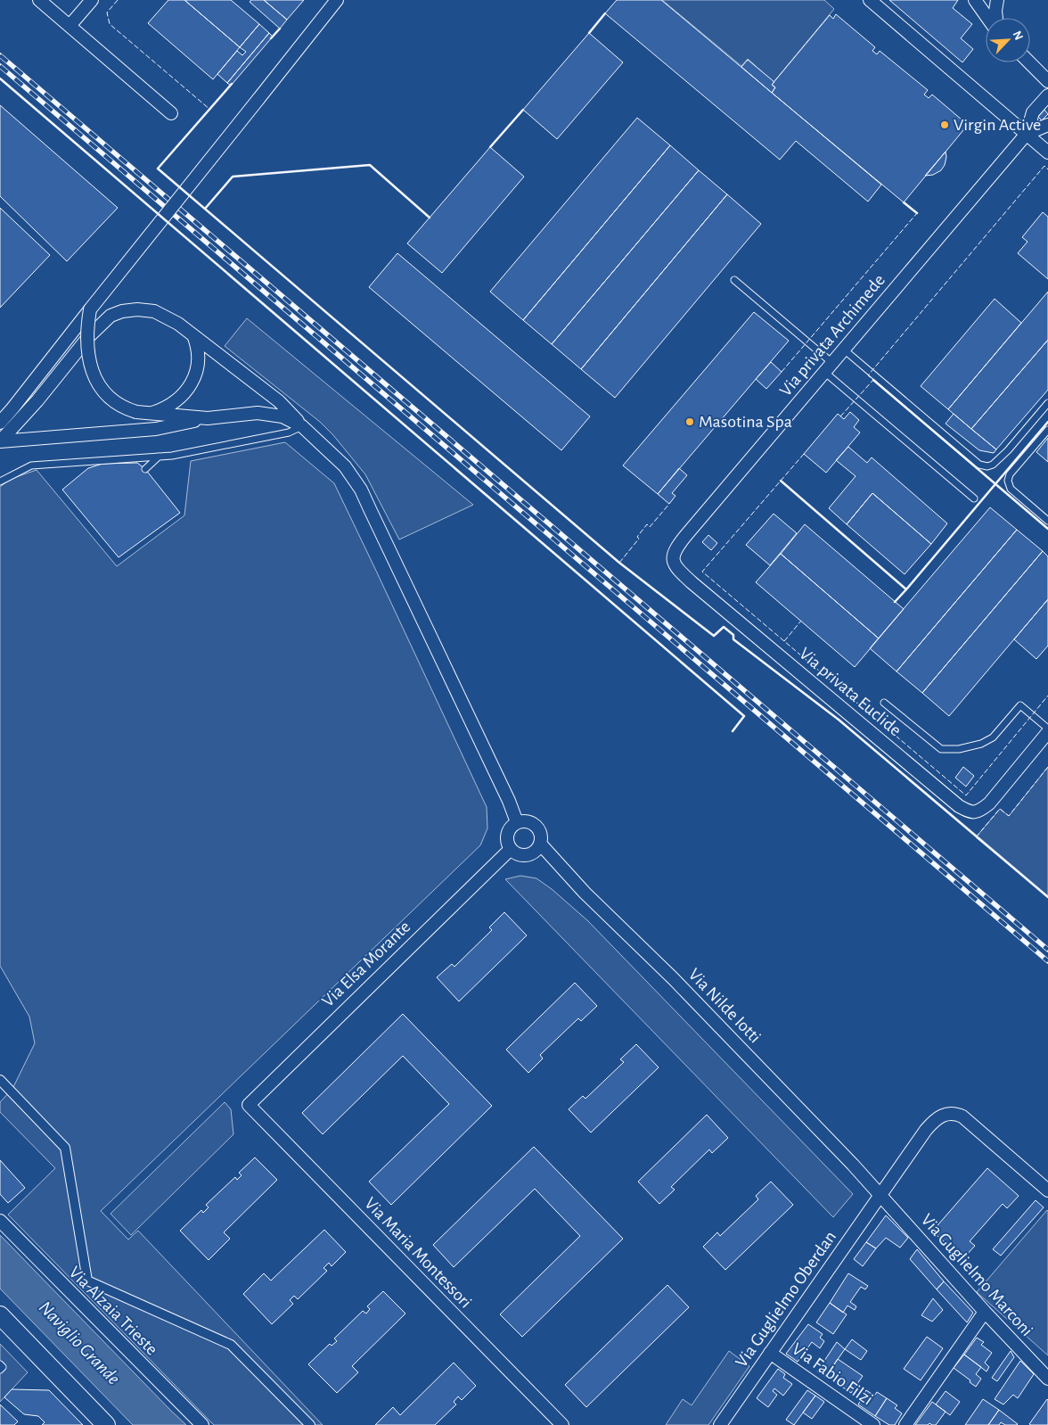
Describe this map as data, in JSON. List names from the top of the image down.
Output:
{
  "streets": {
    "street": [
      "Via privata Archimede",
      "Via privata Euclide",
      "Via Elsa Morante",
      "Via Nilde Iotti",
      "Via Maria Montessori",
      "Via Guglielmo Marconi",
      "Via Guglielmo Oberdan",
      "Via Alzaia Trieste",
      "Via Fabio Filzi"
    ]
  },
  "crossings": [
    ["Via privata Archimede", "Via privata Euclide"],
    ["Via Elsa Morante", "Via Nilde Iotti"],
    ["Via Elsa Morante", "Via Maria Montessori"],
    ["Via Nilde Iotti", "Via Guglielmo Marconi"],
    ["Via Nilde Iotti", "Via Guglielmo Oberdan"],
    ["Via Guglielmo Marconi", "Via Guglielmo Oberdan"],
    ["Via Guglielmo Oberdan", "Via Fabio Filzi"]
  ],
  "water": ["Naviglio Grande"],
  "places": ["Virgin Active", "Masotina Spa"],
  "north": "top right"
}
